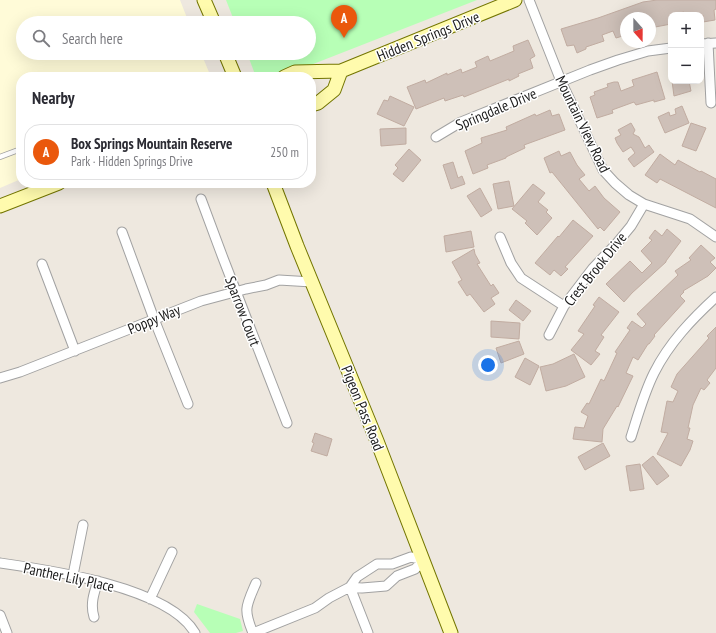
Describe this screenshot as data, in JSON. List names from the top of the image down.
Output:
{
  "streets": {
    "main road": ["Hidden Springs Drive", "Pigeon Pass Road"],
    "street": [
      "Springdale Drive",
      "Mountain View Road",
      "Crest Brook Drive",
      "Sparrow Court",
      "Poppy Way",
      "Panther Lily Place"
    ]
  },
  "crossings": [
    ["Springdale Drive", "Mountain View Road"],
    ["Mountain View Road", "Crest Brook Drive"],
    ["Sparrow Court", "Poppy Way"],
    ["Poppy Way", "Pigeon Pass Road"]
  ],
  "north": "bottom",
  "page": {
    "pins": "A",
    "map_buttons": ["+", "−"],
    "search": "Search here",
    "heading": "Nearby",
    "list": [
      {
        "mark": "A",
        "name": "Box Springs Mountain Reserve",
        "note": "Park · Hidden Springs Drive",
        "value": "250 m"
      }
    ]
  }
}
